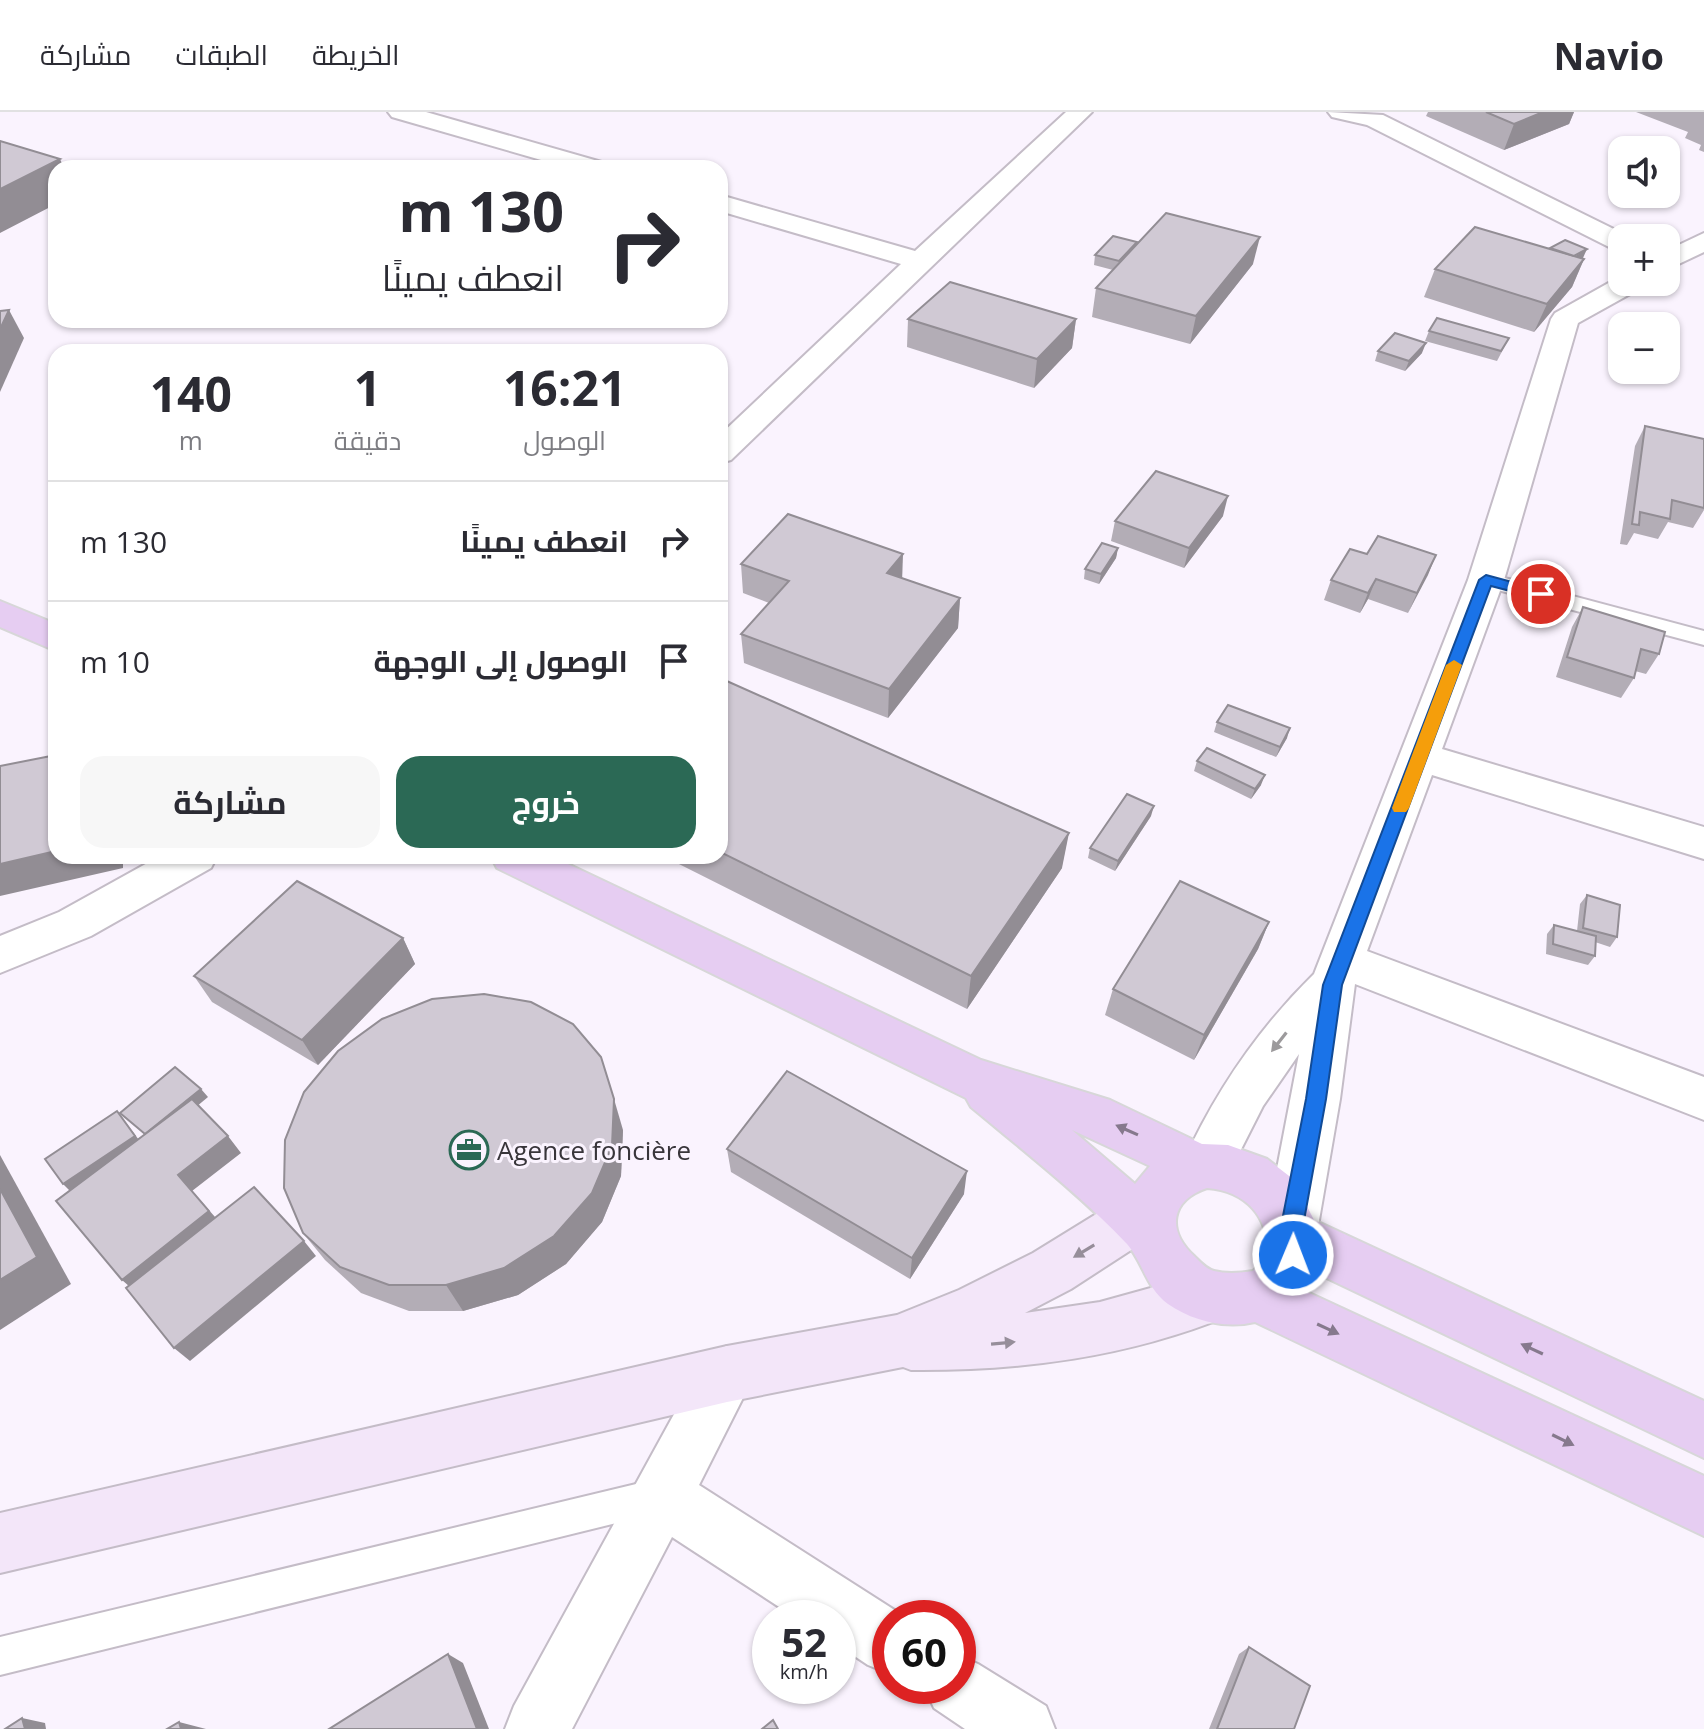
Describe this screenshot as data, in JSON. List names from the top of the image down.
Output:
{
  "places": {
    "office": ["Agence foncière"]
  },
  "page": {
    "header": "Navio",
    "nav": ["الخريطة", "الطبقات", "مشاركة"],
    "map_buttons": ["+", "−"],
    "turn": ["130 m", "انعطف يمينًا"],
    "eta": [
      "16:21",
      "الوصول",
      "1",
      "دقيقة",
      "140",
      "m"
    ],
    "list": [
      {
        "name": "انعطف يمينًا",
        "value": "130 m"
      },
      {
        "name": "الوصول إلى الوجهة",
        "value": "10 m"
      }
    ],
    "buttons": ["خروج", "مشاركة"],
    "speed": "52 km/h",
    "limit": "60"
  }
}
